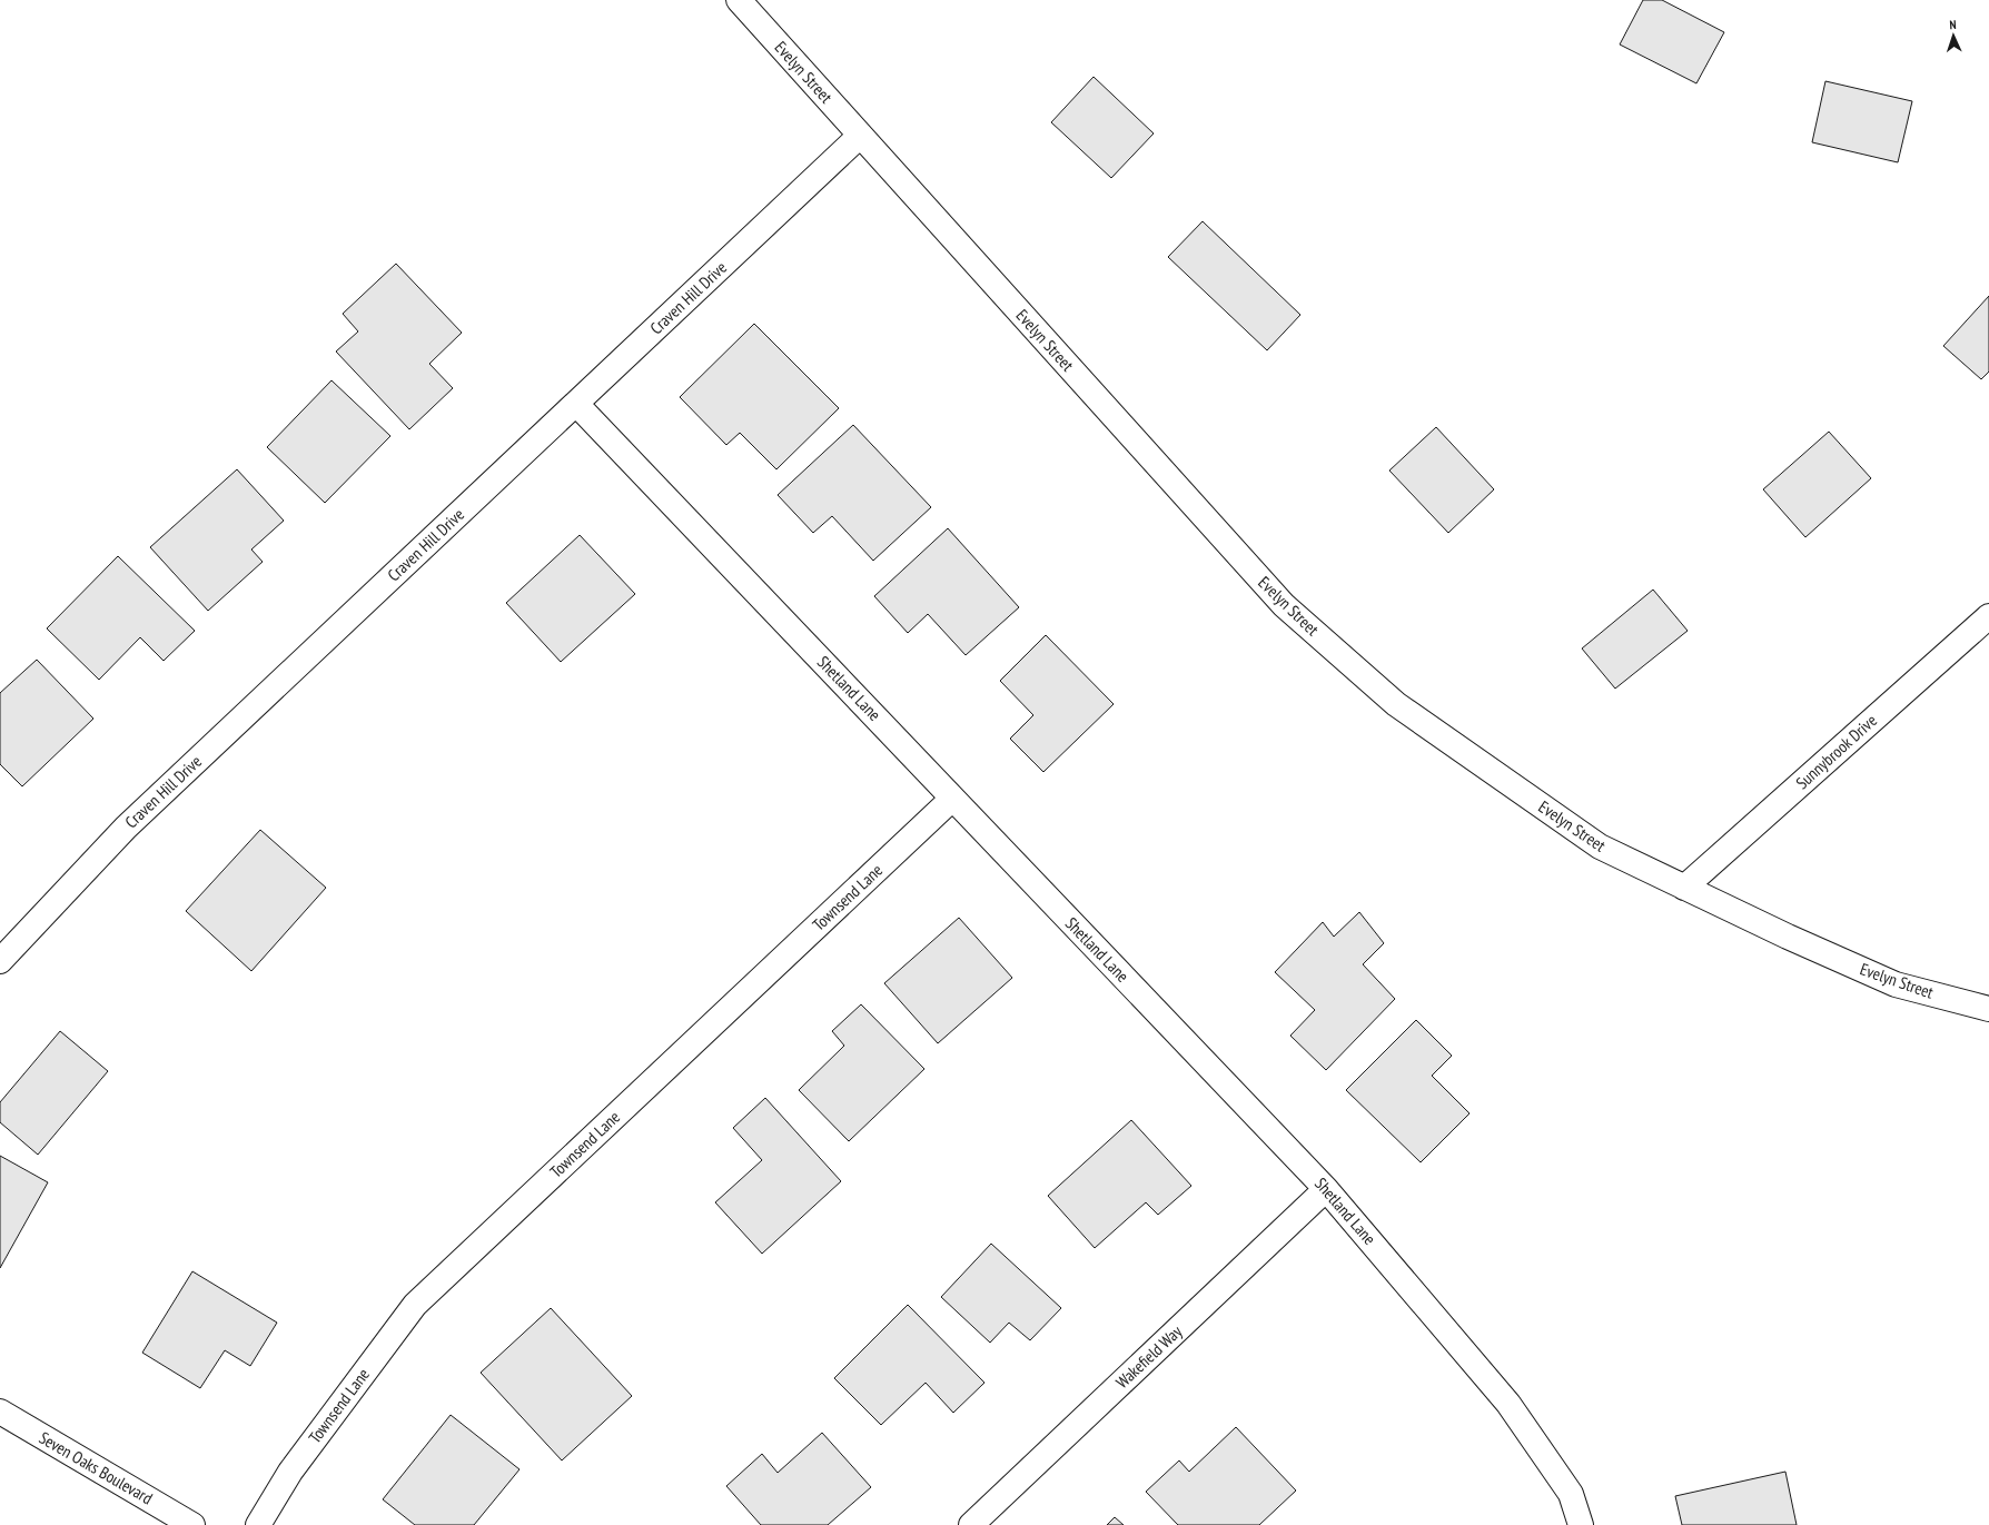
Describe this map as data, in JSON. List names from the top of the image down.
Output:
{
  "streets": {
    "street": [
      "Evelyn Street",
      "Craven Hill Drive",
      "Shetland Lane",
      "Sunnybrook Drive",
      "Townsend Lane",
      "Wakefield Way",
      "Seven Oaks Boulevard"
    ]
  },
  "crossings": [
    ["Evelyn Street", "Craven Hill Drive"],
    ["Evelyn Street", "Sunnybrook Drive"],
    ["Craven Hill Drive", "Shetland Lane"],
    ["Shetland Lane", "Townsend Lane"],
    ["Shetland Lane", "Wakefield Way"]
  ],
  "north": "top"
}
